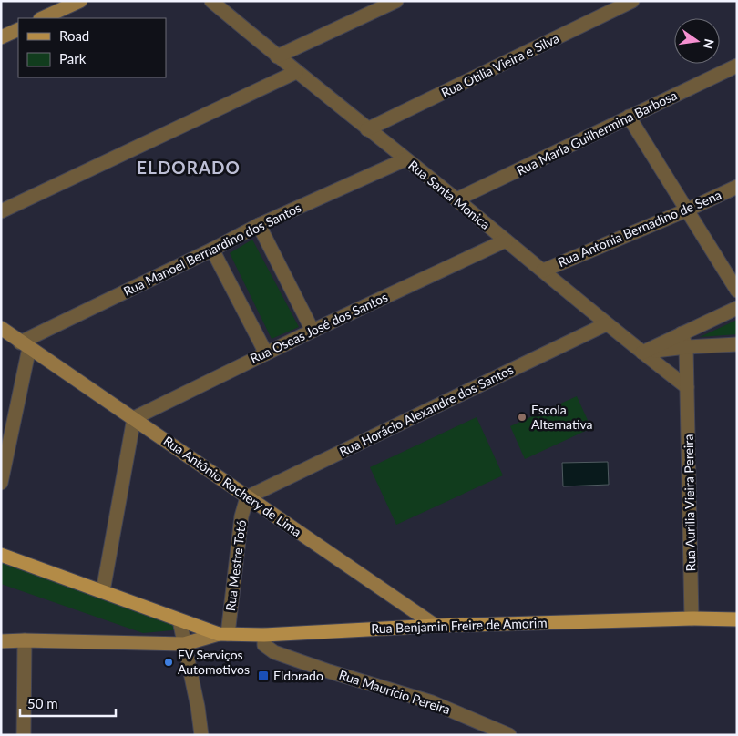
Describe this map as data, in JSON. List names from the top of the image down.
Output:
{
  "streets": {
    "main road": ["Rua Benjamin Freire de Amorim"],
    "street": [
      "Rua Otilia Vieira e Silva",
      "Rua Maria Guilhermina Barbosa",
      "Rua Santa Monica",
      "Rua Antonia Bernadino de Sena",
      "Rua Manoel Bernardino dos Santos",
      "Rua Oseas José dos Santos",
      "Rua Horácio Alexandre dos Santos",
      "Rua Antônio Rochery de Lima",
      "Rua Aurilia Vieira Pereira",
      "Rua Mestre Totó",
      "Rua Maurício Pereira"
    ]
  },
  "crossings": [
    ["Rua Otilia Vieira e Silva", "Rua Santa Monica"],
    ["Rua Maria Guilhermina Barbosa", "Rua Santa Monica"],
    ["Rua Santa Monica", "Rua Antonia Bernadino de Sena"],
    ["Rua Santa Monica", "Rua Manoel Bernardino dos Santos"],
    ["Rua Santa Monica", "Rua Oseas José dos Santos"],
    ["Rua Santa Monica", "Rua Horácio Alexandre dos Santos"],
    ["Rua Santa Monica", "Rua Aurilia Vieira Pereira"],
    ["Rua Manoel Bernardino dos Santos", "Rua Antônio Rochery de Lima"],
    ["Rua Oseas José dos Santos", "Rua Antônio Rochery de Lima"],
    ["Rua Horácio Alexandre dos Santos", "Rua Antônio Rochery de Lima"],
    ["Rua Horácio Alexandre dos Santos", "Rua Mestre Totó"],
    ["Rua Antônio Rochery de Lima", "Rua Mestre Totó"],
    ["Rua Antônio Rochery de Lima", "Rua Benjamin Freire de Amorim"],
    ["Rua Aurilia Vieira Pereira", "Rua Benjamin Freire de Amorim"],
    ["Rua Mestre Totó", "Rua Benjamin Freire de Amorim"],
    ["Rua Benjamin Freire de Amorim", "Rua Maurício Pereira"]
  ],
  "districts": ["ELDORADO"],
  "places": {
    "other": ["Escola Alternativa", "FV Serviços Automotivos"],
    "transit": ["Eldorado"]
  },
  "legend": ["Road", "Park"],
  "scale_bar": "50 m",
  "north": "right"
}
